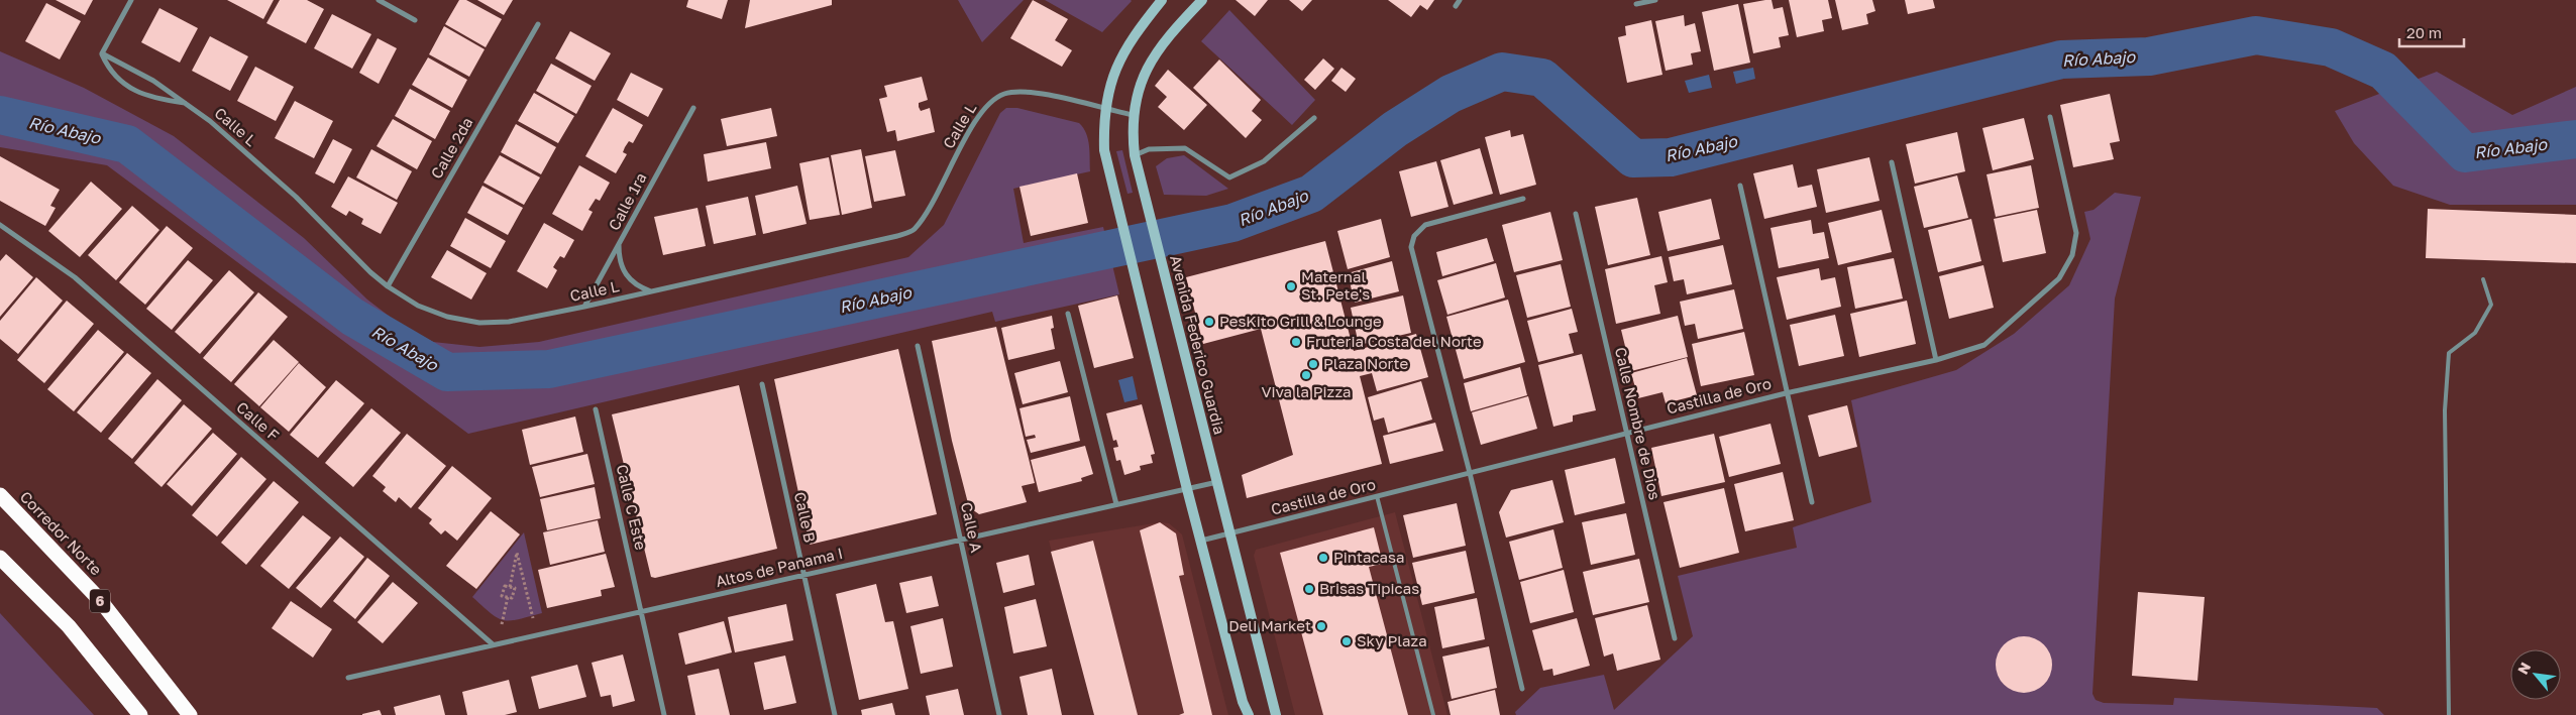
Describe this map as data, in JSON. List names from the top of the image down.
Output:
{
  "streets": {
    "highway": ["Corredor Norte", "6"],
    "street": [
      "Calle L",
      "Calle 2da",
      "Calle 1ra",
      "Avenida Federico Guardia",
      "Castilla de Oro",
      "Calle F",
      "Calle Nombre de Dios",
      "Calle C Este",
      "Calle B",
      "Calle A",
      "Altos de Panama I"
    ]
  },
  "crossings": [
    ["Calle L", "Calle 2da"],
    ["Calle L", "Calle 1ra"],
    ["Avenida Federico Guardia", "Castilla de Oro"],
    ["Avenida Federico Guardia", "Altos de Panama I"],
    ["Castilla de Oro", "Calle Nombre de Dios"],
    ["Calle F", "Altos de Panama I"],
    ["Calle C Este", "Altos de Panama I"],
    ["Calle B", "Altos de Panama I"],
    ["Calle A", "Altos de Panama I"]
  ],
  "water": ["Río Abajo"],
  "places": [
    "Maternal St. Pete's",
    "PesKito Grill & Lounge",
    "Fruteria Costa del Norte",
    "Plaza Norte",
    "Viva la Pizza",
    "Pintacasa",
    "Brisas Tipicas",
    "Deli Market",
    "Sky Plaza"
  ],
  "scale_bar": "20 m",
  "north": "top left"
}
